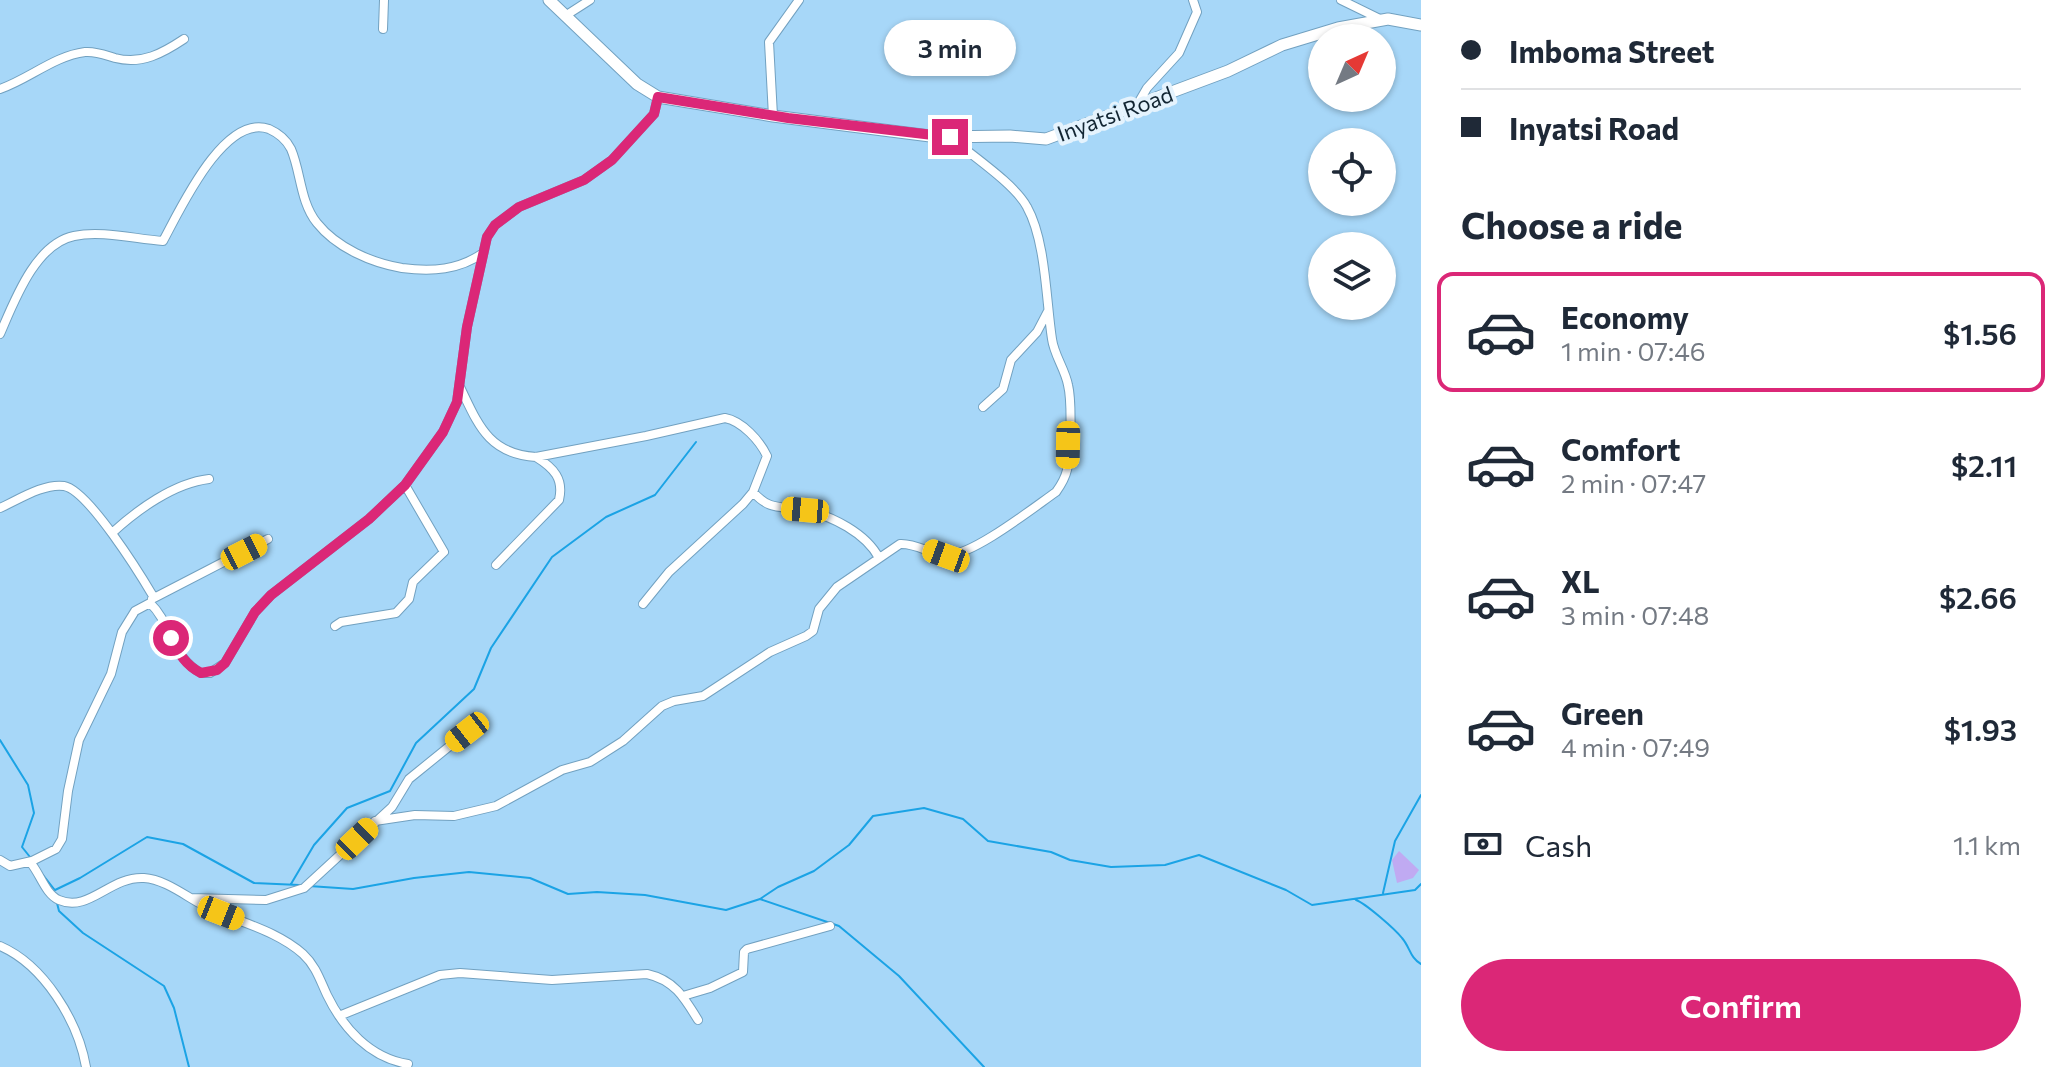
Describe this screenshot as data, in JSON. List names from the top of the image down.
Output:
{
  "streets": {
    "street": ["Inyatsi Road"]
  },
  "north": "top right",
  "page": {
    "banner": ["Imboma Street", "Inyatsi Road"],
    "bubble": "3 min",
    "heading": "Choose a ride",
    "list": [
      {
        "name": "Economy",
        "note": "1 min · 07:46",
        "value": "$1.56"
      },
      {
        "name": "Comfort",
        "note": "2 min · 07:47",
        "value": "$2.11"
      },
      {
        "name": "XL",
        "note": "3 min · 07:48",
        "value": "$2.66"
      },
      {
        "name": "Green",
        "note": "4 min · 07:49",
        "value": "$1.93"
      }
    ],
    "pay": ["Cash", "1.1 km"],
    "buttons": "Confirm"
  }
}
